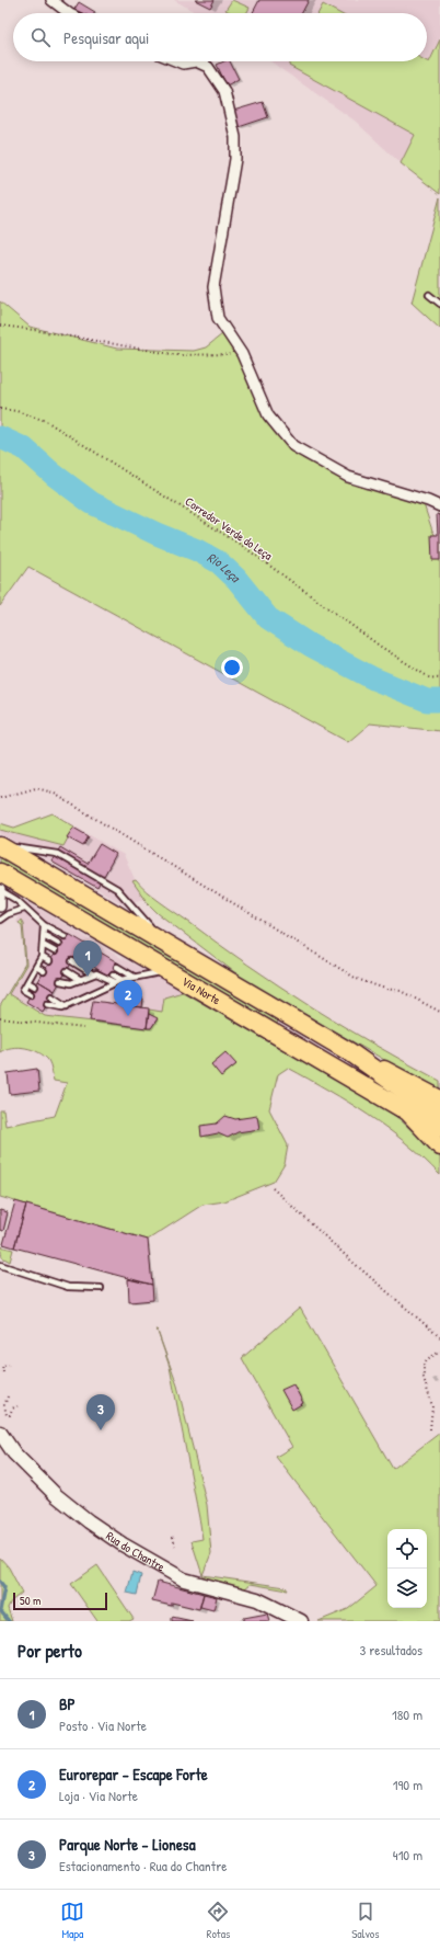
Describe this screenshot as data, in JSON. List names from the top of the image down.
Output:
{
  "streets": {
    "highway": ["Via Norte"],
    "street": ["Rua do Chantre"],
    "path": ["Corredor Verde do Leça"]
  },
  "water": ["Rio Leça"],
  "scale_bar": "50 m",
  "page": {
    "search": "Pesquisar aqui",
    "pins": ["1", "2", "3"],
    "scale": "50 m",
    "heading": ["Por perto", "3 resultados"],
    "list": [
      {
        "mark": "1",
        "name": "BP",
        "note": "Posto · Via Norte",
        "value": "180 m"
      },
      {
        "mark": "2",
        "name": "Eurorepar - Escape Forte",
        "note": "Loja · Via Norte",
        "value": "190 m"
      },
      {
        "mark": "3",
        "name": "Parque Norte - Lionesa",
        "note": "Estacionamento · Rua do Chantre",
        "value": "410 m"
      }
    ],
    "nav": ["Mapa", "Rotas", "Salvos"]
  }
}
